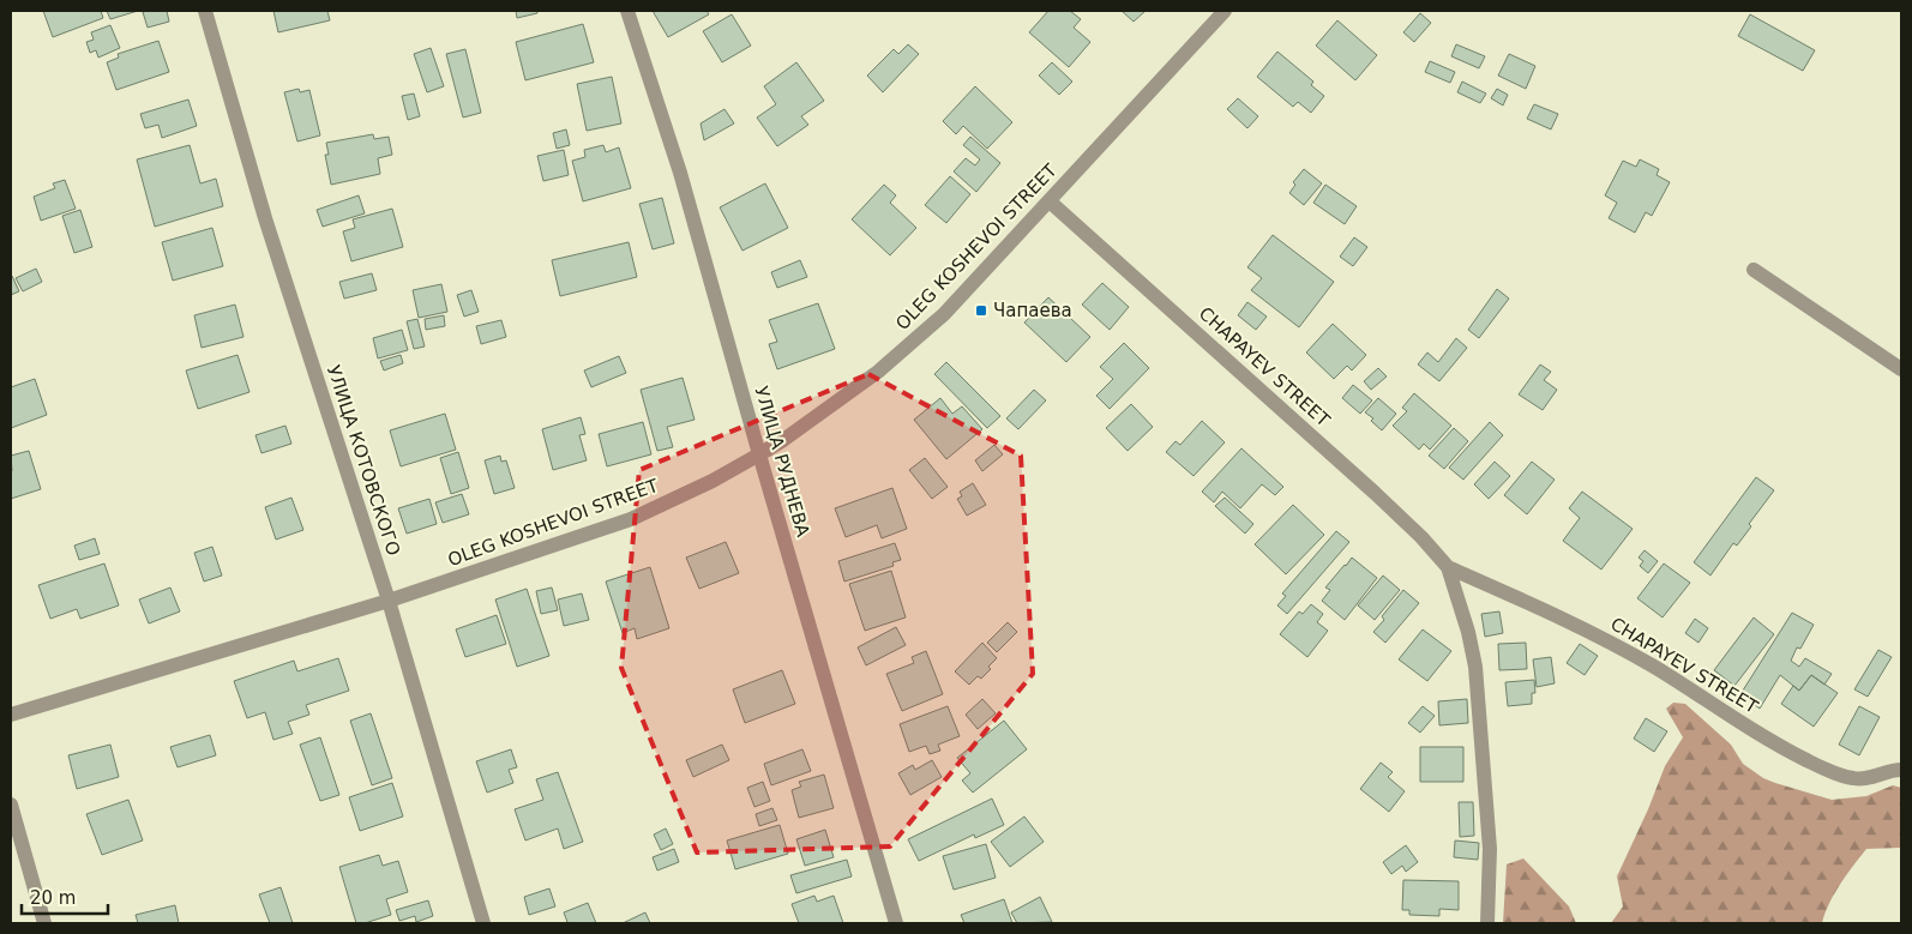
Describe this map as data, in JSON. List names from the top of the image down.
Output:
{
  "streets": {
    "street": [
      "OLEG KOSHEVOI STREET",
      "CHAPAYEV STREET",
      "УЛИЦА КОТОВСКОГО",
      "УЛИЦА РУДНЕВА"
    ]
  },
  "crossings": [
    ["OLEG KOSHEVOI STREET", "CHAPAYEV STREET"],
    ["OLEG KOSHEVOI STREET", "УЛИЦА КОТОВСКОГО"],
    ["OLEG KOSHEVOI STREET", "УЛИЦА РУДНЕВА"]
  ],
  "places": {
    "transit": ["Чапаева"]
  },
  "scale_bar": "20 m"
}
